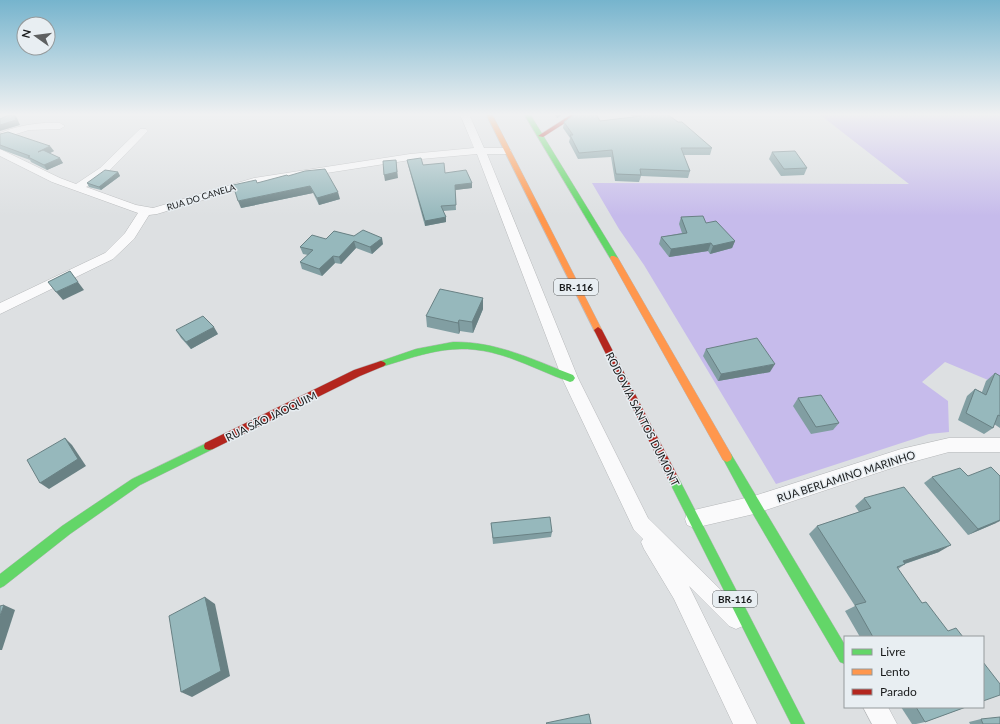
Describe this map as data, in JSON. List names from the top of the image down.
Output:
{
  "streets": {
    "main road": ["BR-116", "RUA SÃO JAOQUIM", "RODOVIA SANTOS DUMONT"],
    "street": ["RUA DO CANELA", "RUA BERLAMINO MARINHO"]
  },
  "crossings": [
    ["RUA DO CANELA", "RODOVIA SANTOS DUMONT"],
    ["RODOVIA SANTOS DUMONT", "RUA BERLAMINO MARINHO"]
  ],
  "legend": ["Livre", "Lento", "Parado"],
  "north": "left"
}
